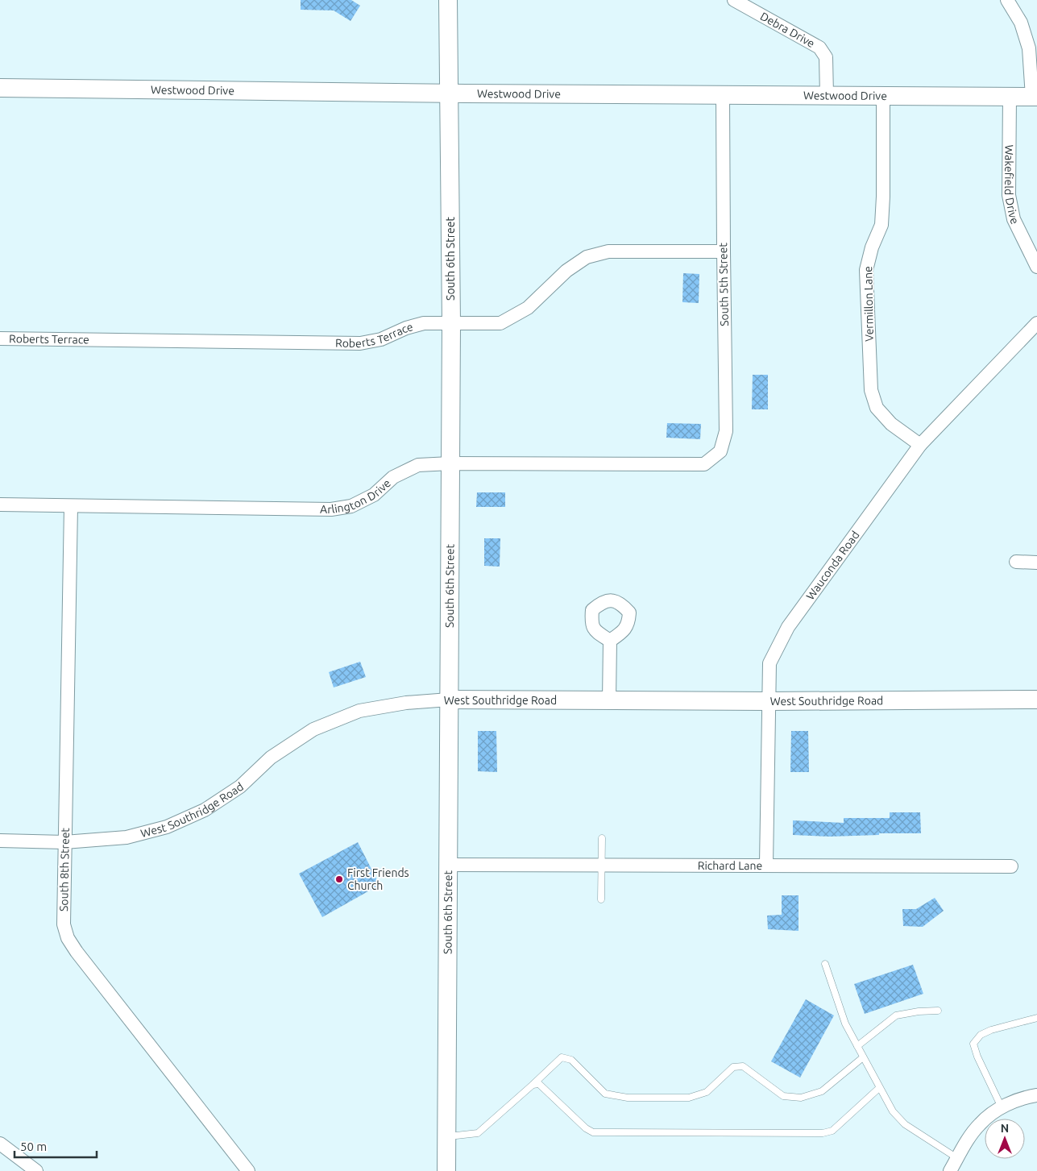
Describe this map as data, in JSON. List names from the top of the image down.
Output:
{
  "streets": {
    "street": [
      "Debra Drive",
      "Westwood Drive",
      "Wakefield Drive",
      "South 6th Street",
      "South 5th Street",
      "Vermillon Lane",
      "Roberts Terrace",
      "Arlington Drive",
      "Wauconda Road",
      "West Southridge Road",
      "Richard Lane",
      "South 8th Street"
    ]
  },
  "crossings": [
    ["Debra Drive", "Westwood Drive"],
    ["Westwood Drive", "Wakefield Drive"],
    ["Westwood Drive", "South 6th Street"],
    ["Westwood Drive", "South 5th Street"],
    ["Westwood Drive", "Vermillon Lane"],
    ["South 6th Street", "Roberts Terrace"],
    ["South 6th Street", "Arlington Drive"],
    ["South 6th Street", "West Southridge Road"],
    ["South 6th Street", "Richard Lane"],
    ["South 5th Street", "Roberts Terrace"],
    ["South 5th Street", "Arlington Drive"],
    ["Vermillon Lane", "Wauconda Road"],
    ["Arlington Drive", "South 8th Street"],
    ["Wauconda Road", "West Southridge Road"],
    ["Wauconda Road", "Richard Lane"],
    ["West Southridge Road", "South 8th Street"]
  ],
  "places": ["First Friends Church"],
  "scale_bar": "50 m",
  "north": "top"
}
